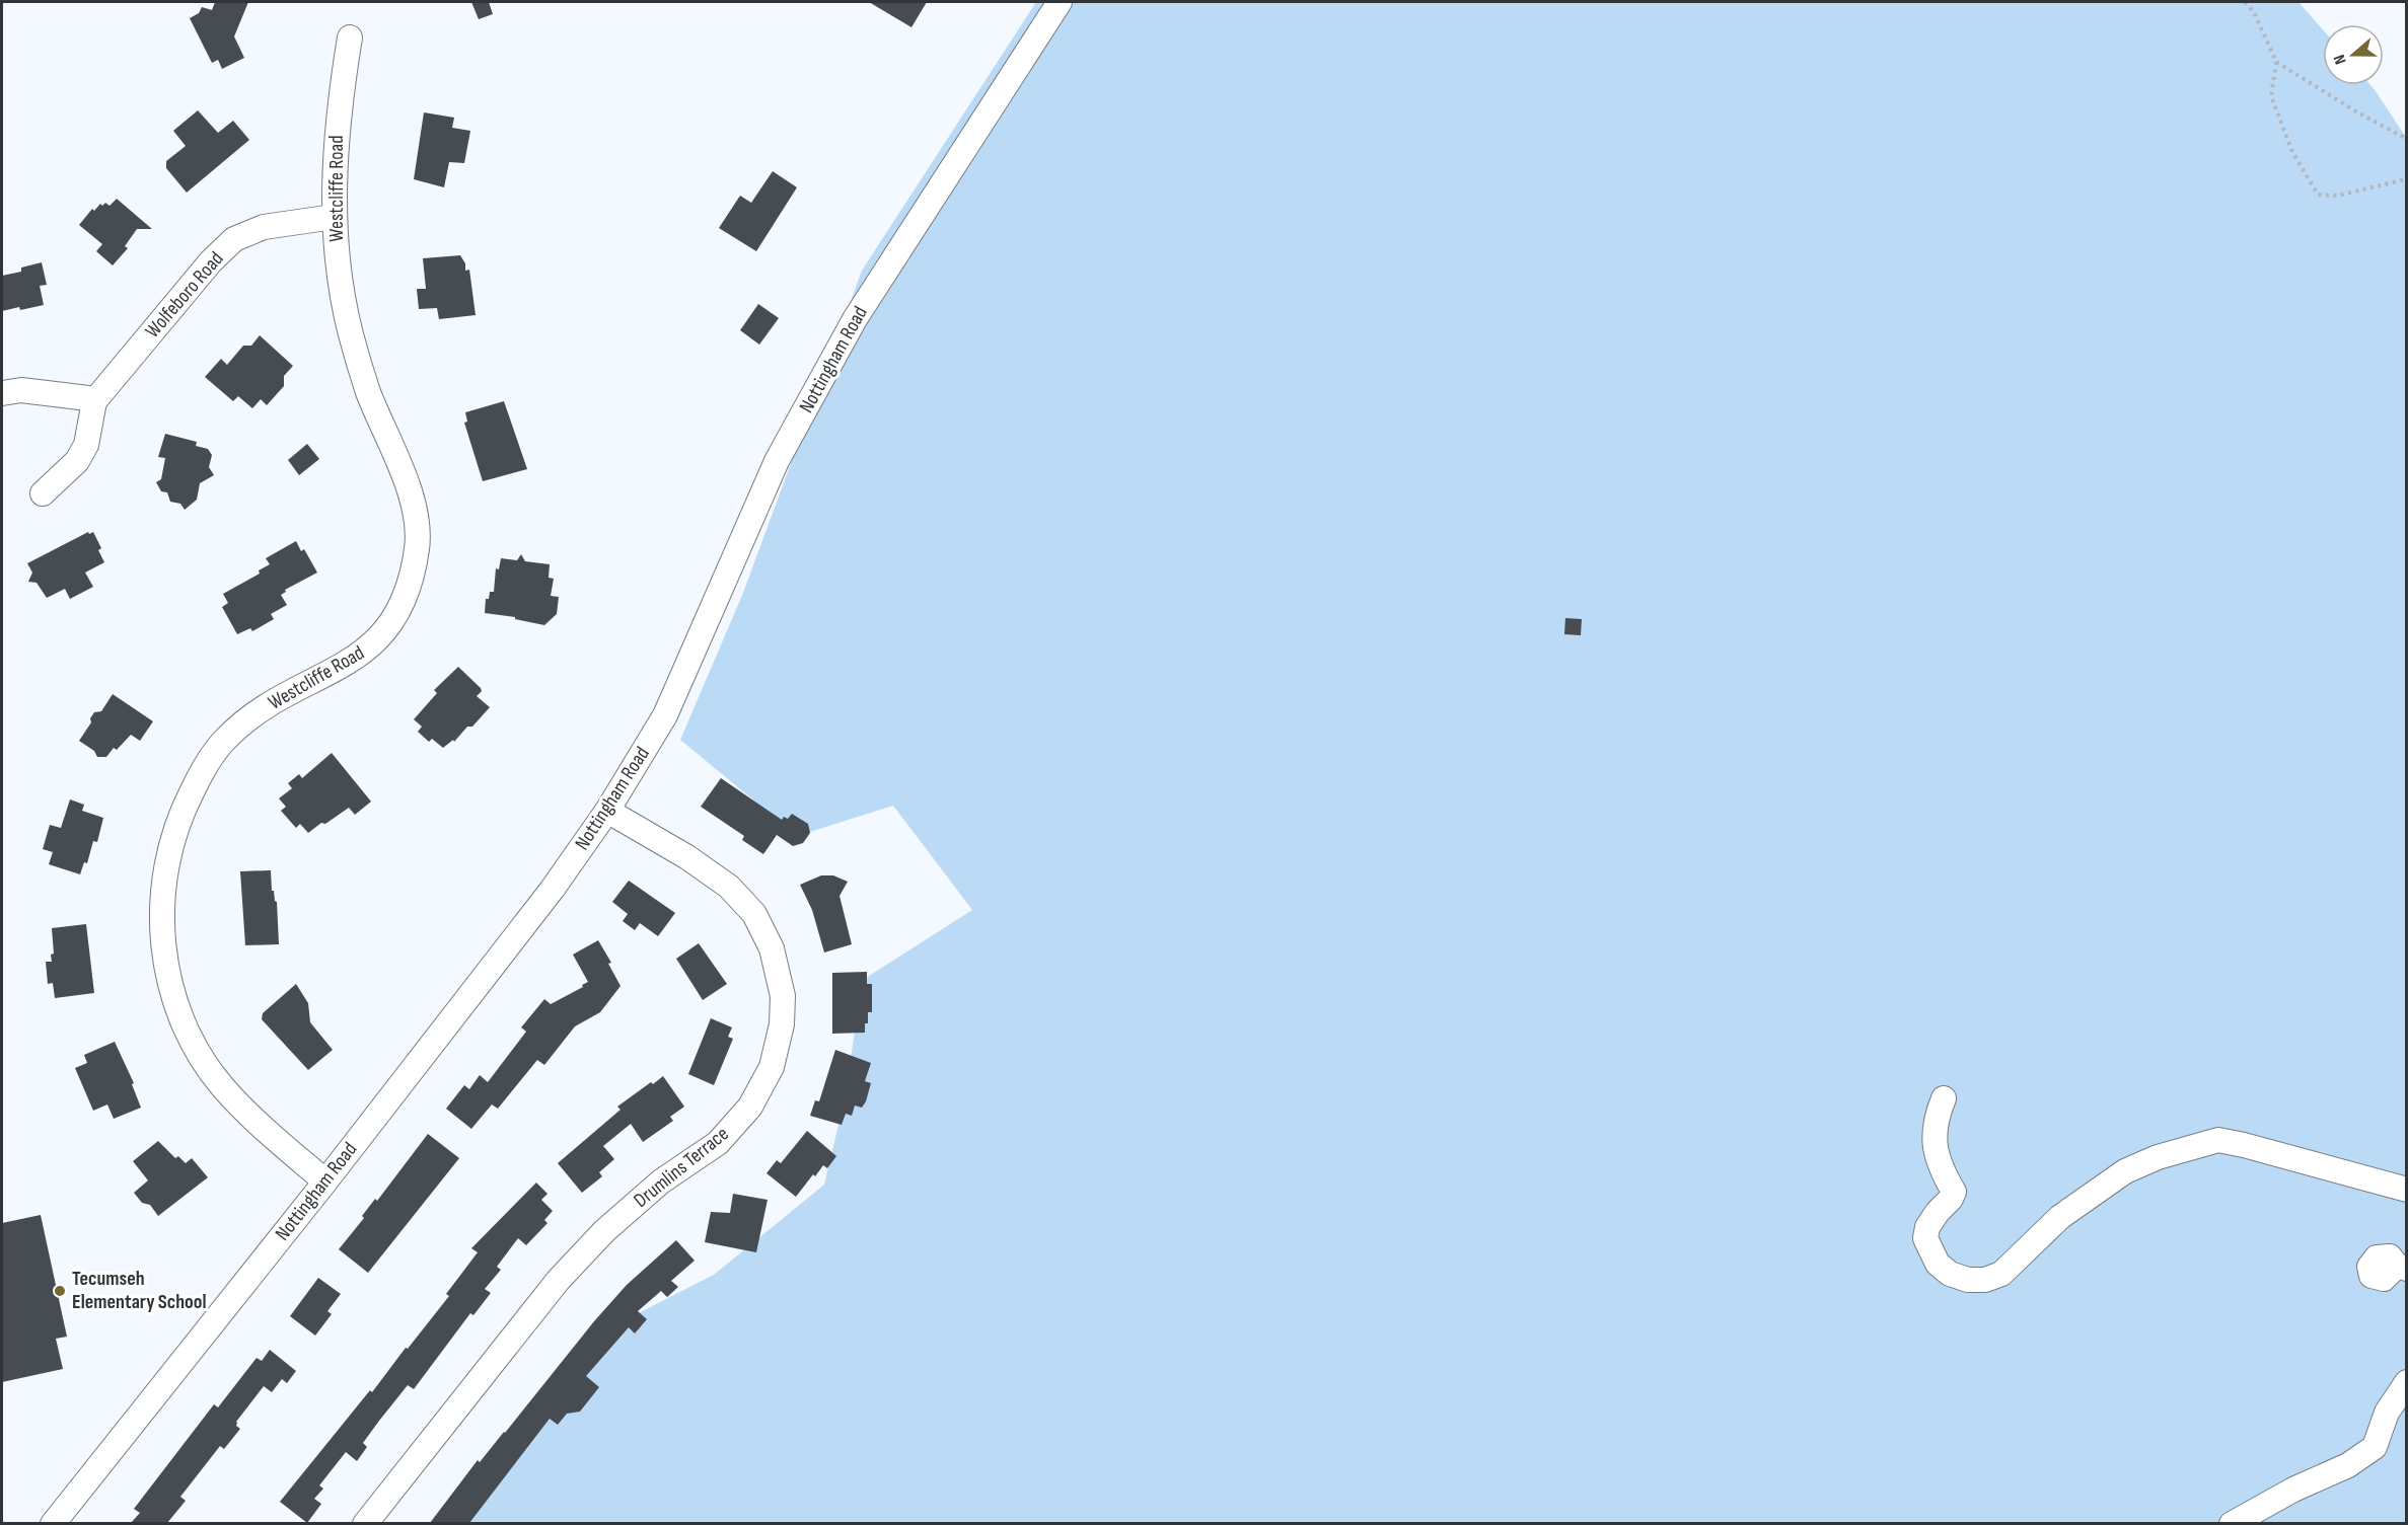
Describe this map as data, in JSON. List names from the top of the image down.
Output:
{
  "streets": {
    "street": [
      "Westcliffe Road",
      "Wolfeboro Road",
      "Nottingham Road",
      "Drumlins Terrace"
    ]
  },
  "crossings": [
    ["Westcliffe Road", "Wolfeboro Road"],
    ["Westcliffe Road", "Nottingham Road"],
    ["Nottingham Road", "Drumlins Terrace"]
  ],
  "places": ["Tecumseh Elementary School"],
  "north": "left"
}
